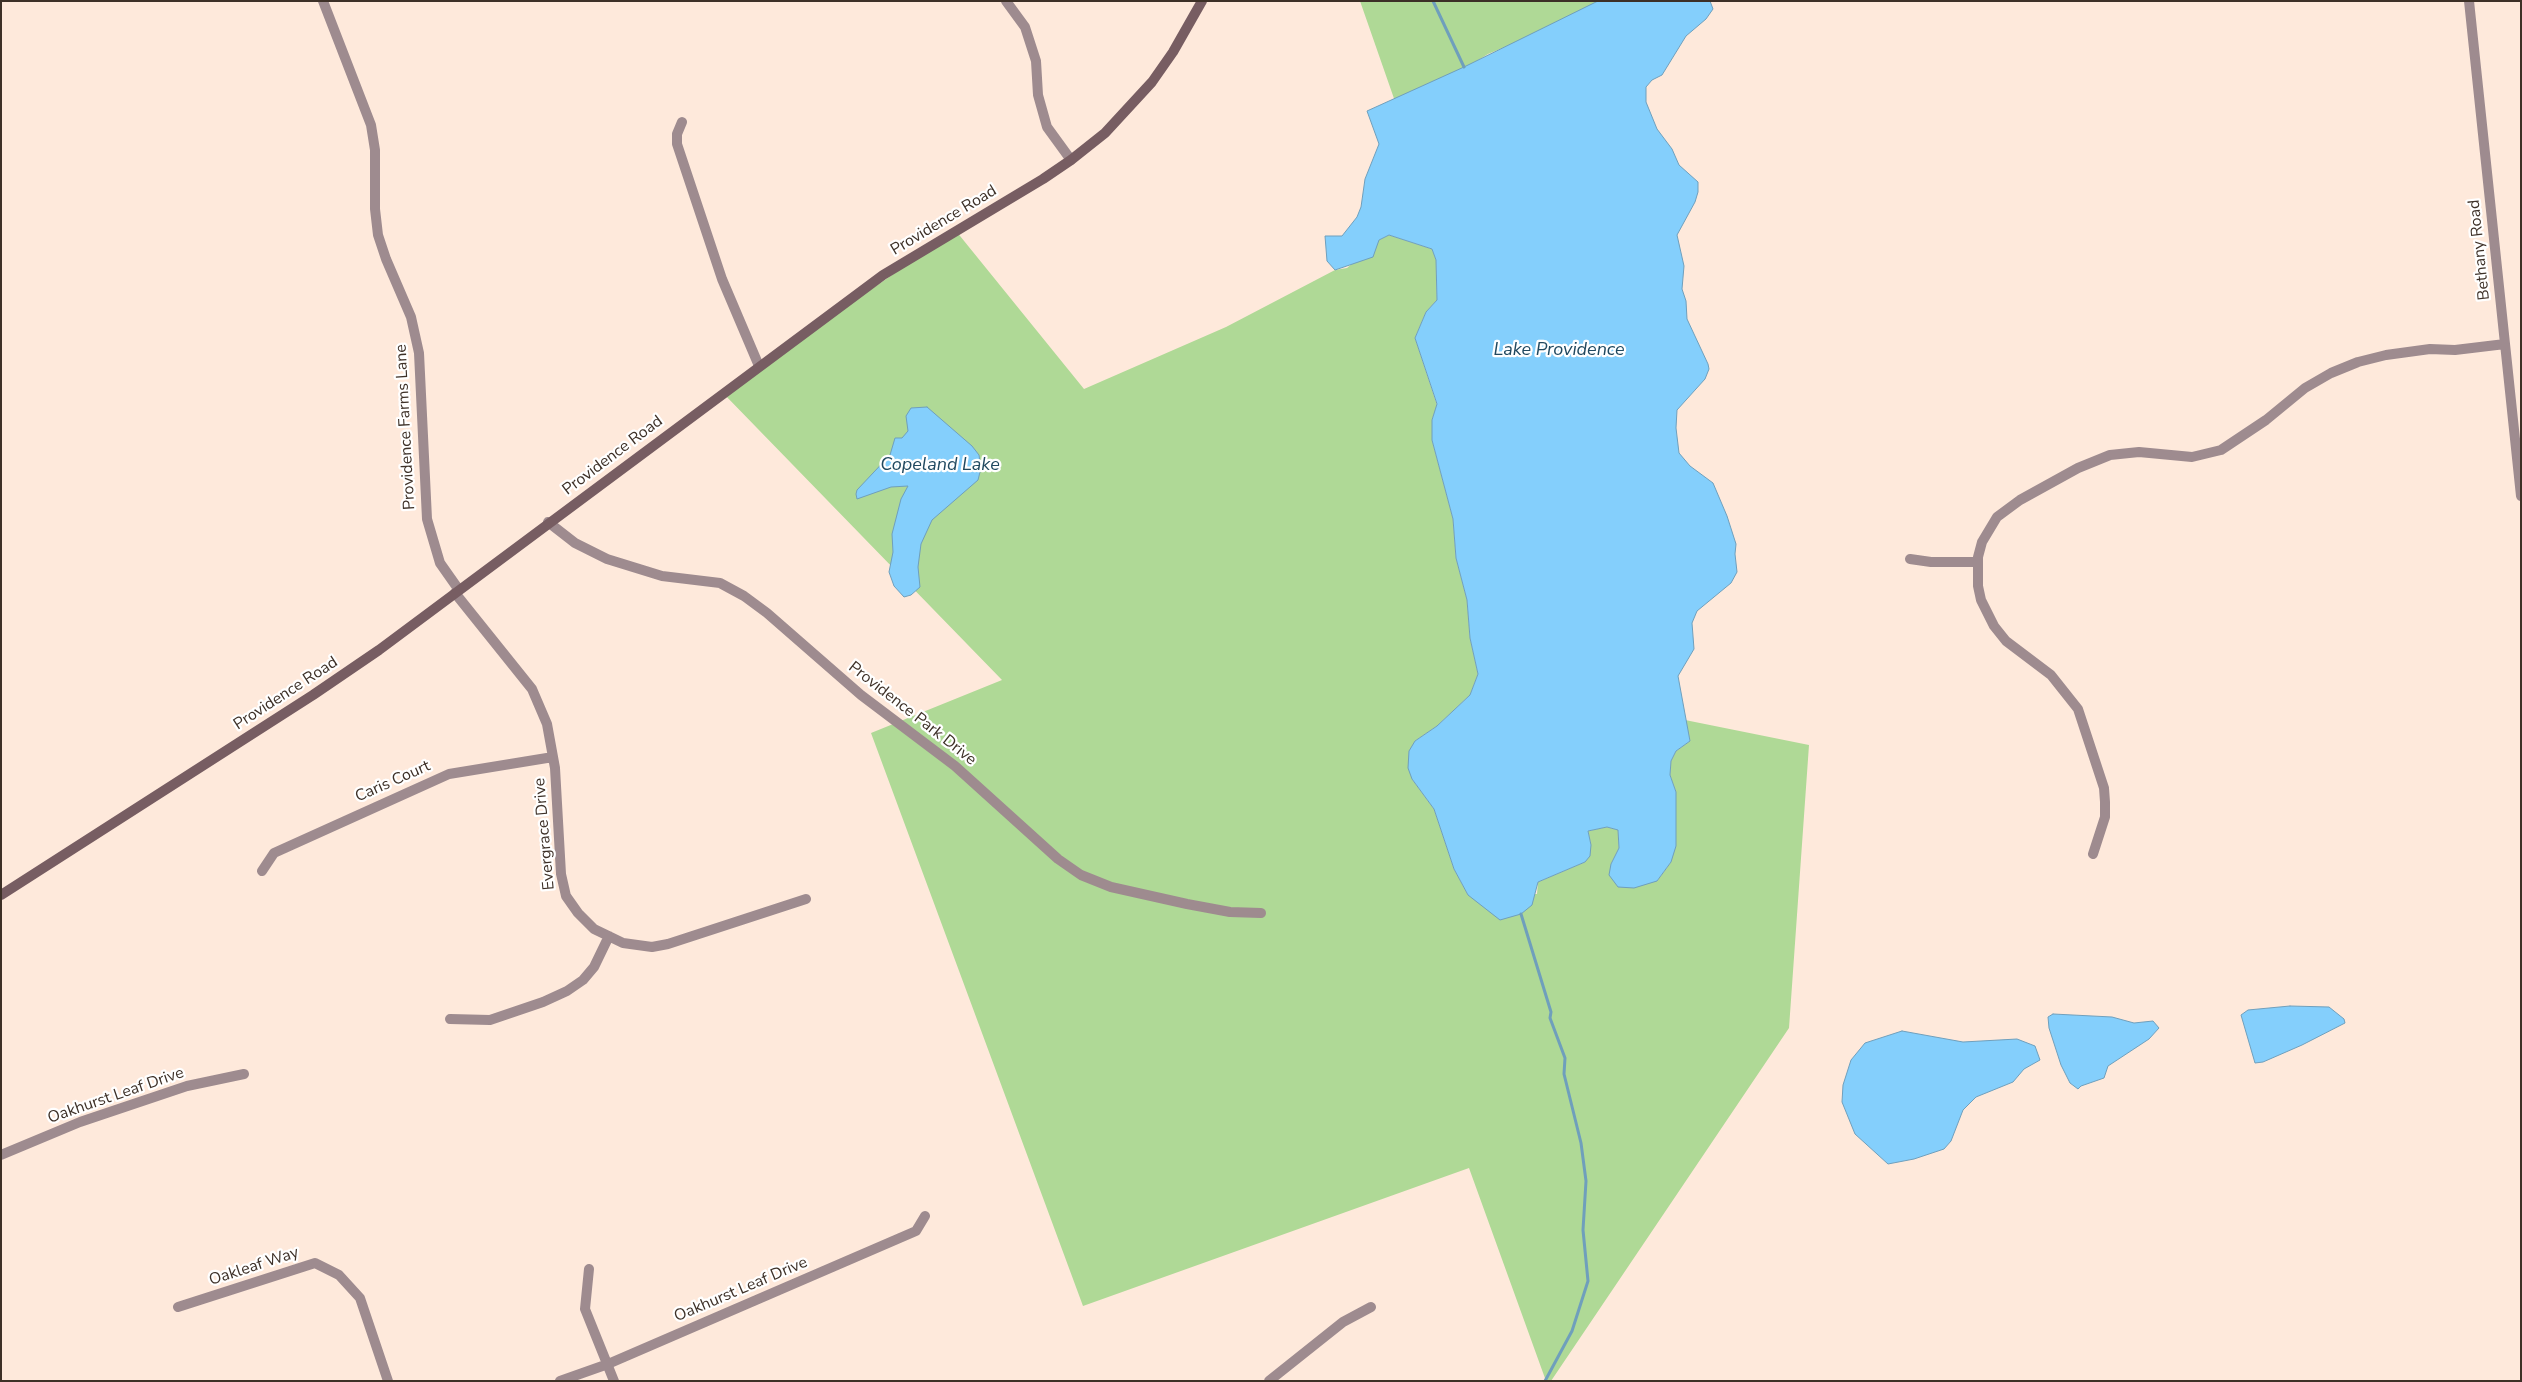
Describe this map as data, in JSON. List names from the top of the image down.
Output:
{
  "streets": {
    "street": [
      "Providence Road",
      "Bethany Road",
      "Providence Farms Lane",
      "Providence Park Drive",
      "Caris Court",
      "Evergrace Drive",
      "Oakhurst Leaf Drive",
      "Oakleaf Way"
    ]
  },
  "crossings": [
    ["Providence Road", "Providence Farms Lane"],
    ["Providence Road", "Providence Park Drive"],
    ["Providence Road", "Evergrace Drive"],
    ["Providence Farms Lane", "Evergrace Drive"],
    ["Caris Court", "Evergrace Drive"]
  ],
  "water": ["Lake Providence", "Copeland Lake"]
}
